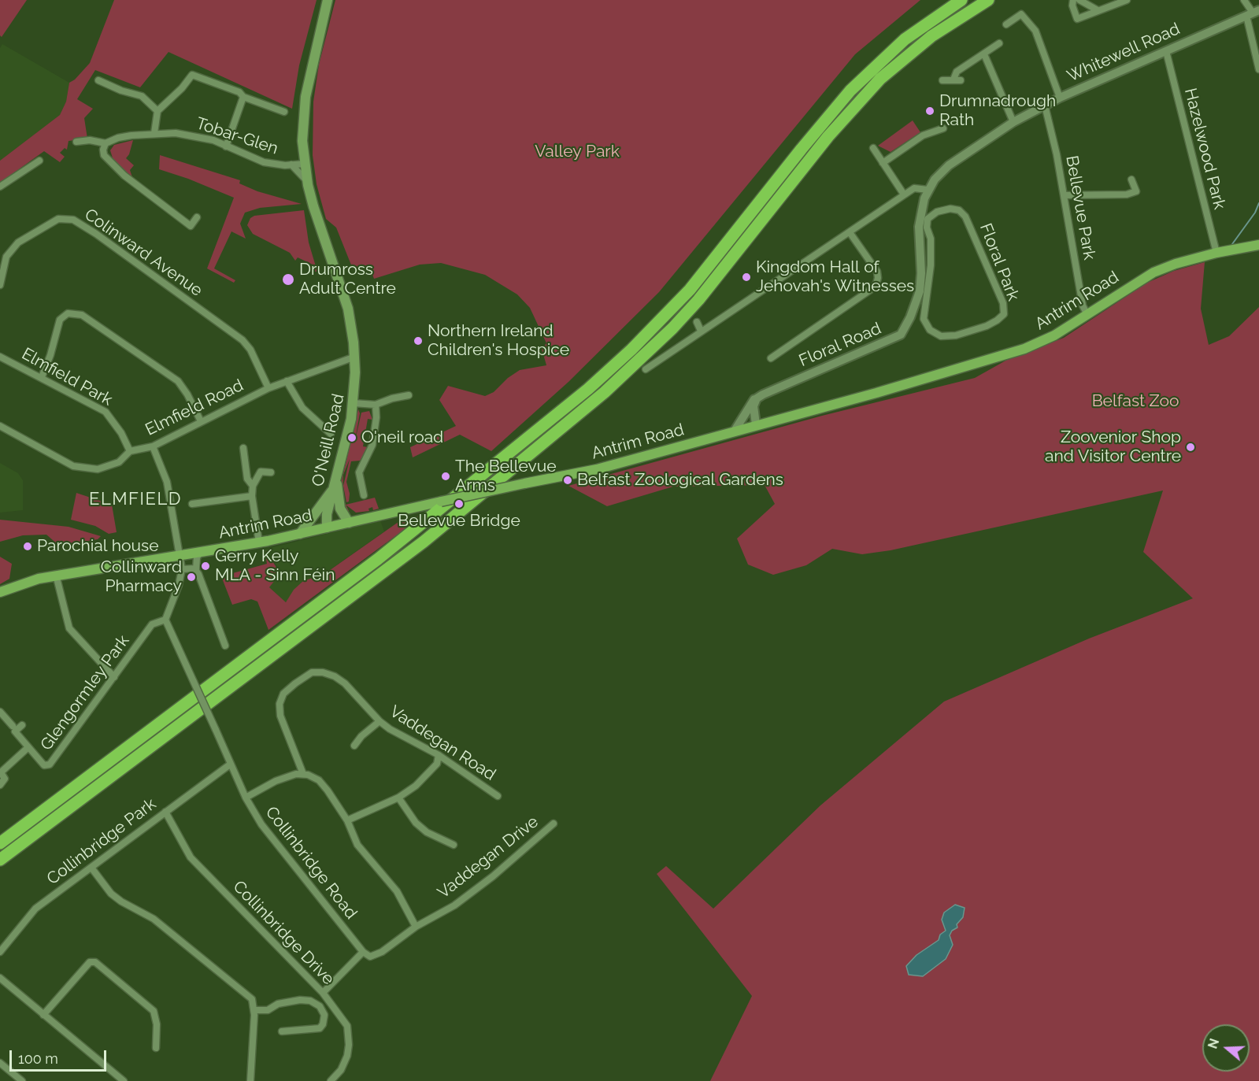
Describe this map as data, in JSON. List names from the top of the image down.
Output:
{
  "streets": {
    "main road": ["Antrim Road", "O'Neill Road"],
    "street": [
      "Whitewell Road",
      "Tobar-Glen",
      "Hazelwood Park",
      "Bellevue Park",
      "Colinward Avenue",
      "Floral Park",
      "Floral Road",
      "Elmfield Park",
      "Elmfield Road",
      "Glengormley Park",
      "Vaddegan Road",
      "Collinbridge Park",
      "Vaddegan Drive",
      "Collinbridge Road",
      "Collinbridge Drive"
    ]
  },
  "crossings": [
    ["Whitewell Road", "Hazelwood Park"],
    ["Whitewell Road", "Bellevue Park"],
    ["Whitewell Road", "Floral Road"],
    ["Tobar-Glen", "O'Neill Road"],
    ["Hazelwood Park", "Antrim Road"],
    ["Bellevue Park", "Antrim Road"],
    ["Colinward Avenue", "Elmfield Road"],
    ["Antrim Road", "O'Neill Road"],
    ["Elmfield Park", "Elmfield Road"],
    ["Elmfield Road", "O'Neill Road"],
    ["Glengormley Park", "Collinbridge Road"],
    ["Collinbridge Park", "Collinbridge Road"],
    ["Collinbridge Park", "Collinbridge Drive"]
  ],
  "districts": ["ELMFIELD"],
  "parks": ["Valley Park", "Belfast Zoo"],
  "places": [
    "Drumnadrough Rath",
    "Kingdom Hall of Jehovah's Witnesses",
    "Drumross Adult Centre",
    "Northern Ireland Children's Hospice",
    "O'neil road",
    "Zoovenior Shop and Visitor Centre",
    "The Bellevue Arms",
    "Belfast Zoological Gardens",
    "Bellevue Bridge",
    "Parochial house",
    "Gerry Kelly MLA - Sinn Féin",
    "Collinward Pharmacy"
  ],
  "scale_bar": "100 m",
  "north": "left"
}
